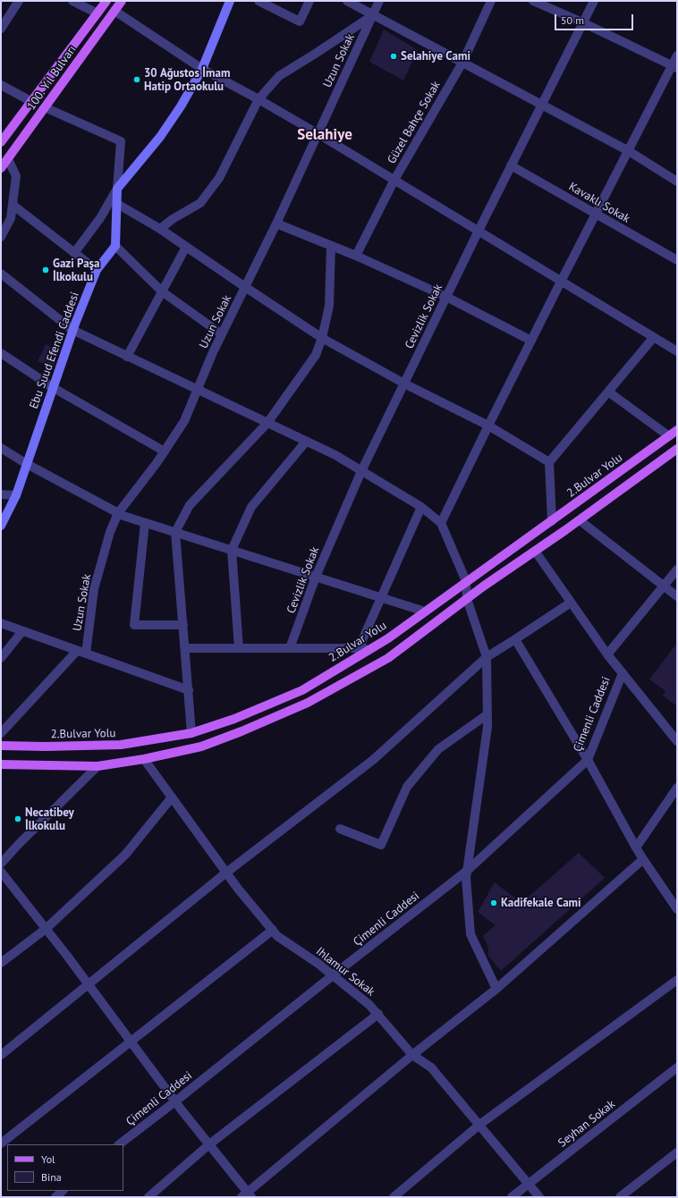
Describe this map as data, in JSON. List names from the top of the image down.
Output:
{
  "streets": {
    "main road": ["100. Yıl Bulvarı", "Ebu Suud Efendi Caddesi", "2.Bulvar Yolu"],
    "street": [
      "Uzun Sokak",
      "Güzel Bahçe Sokak",
      "Kavaklı Sokak",
      "Cevizlik Sokak",
      "Çimenli Caddesi",
      "Ihlamur Sokak",
      "Seyhan Sokak"
    ]
  },
  "crossings": [
    ["Kavaklı Sokak", "Cevizlik Sokak"],
    ["Çimenli Caddesi", "Ihlamur Sokak"],
    ["Ihlamur Sokak", "Seyhan Sokak"]
  ],
  "districts": ["Selahiye"],
  "places": [
    "Selahiye Cami",
    "30 Ağustos İmam Hatip Ortaokulu",
    "Gazi Paşa İlkokulu",
    "Necatibey İlkokulu",
    "Kadifekale Cami"
  ],
  "legend": ["Yol", "Bina"],
  "scale_bar": "50 m"
}
